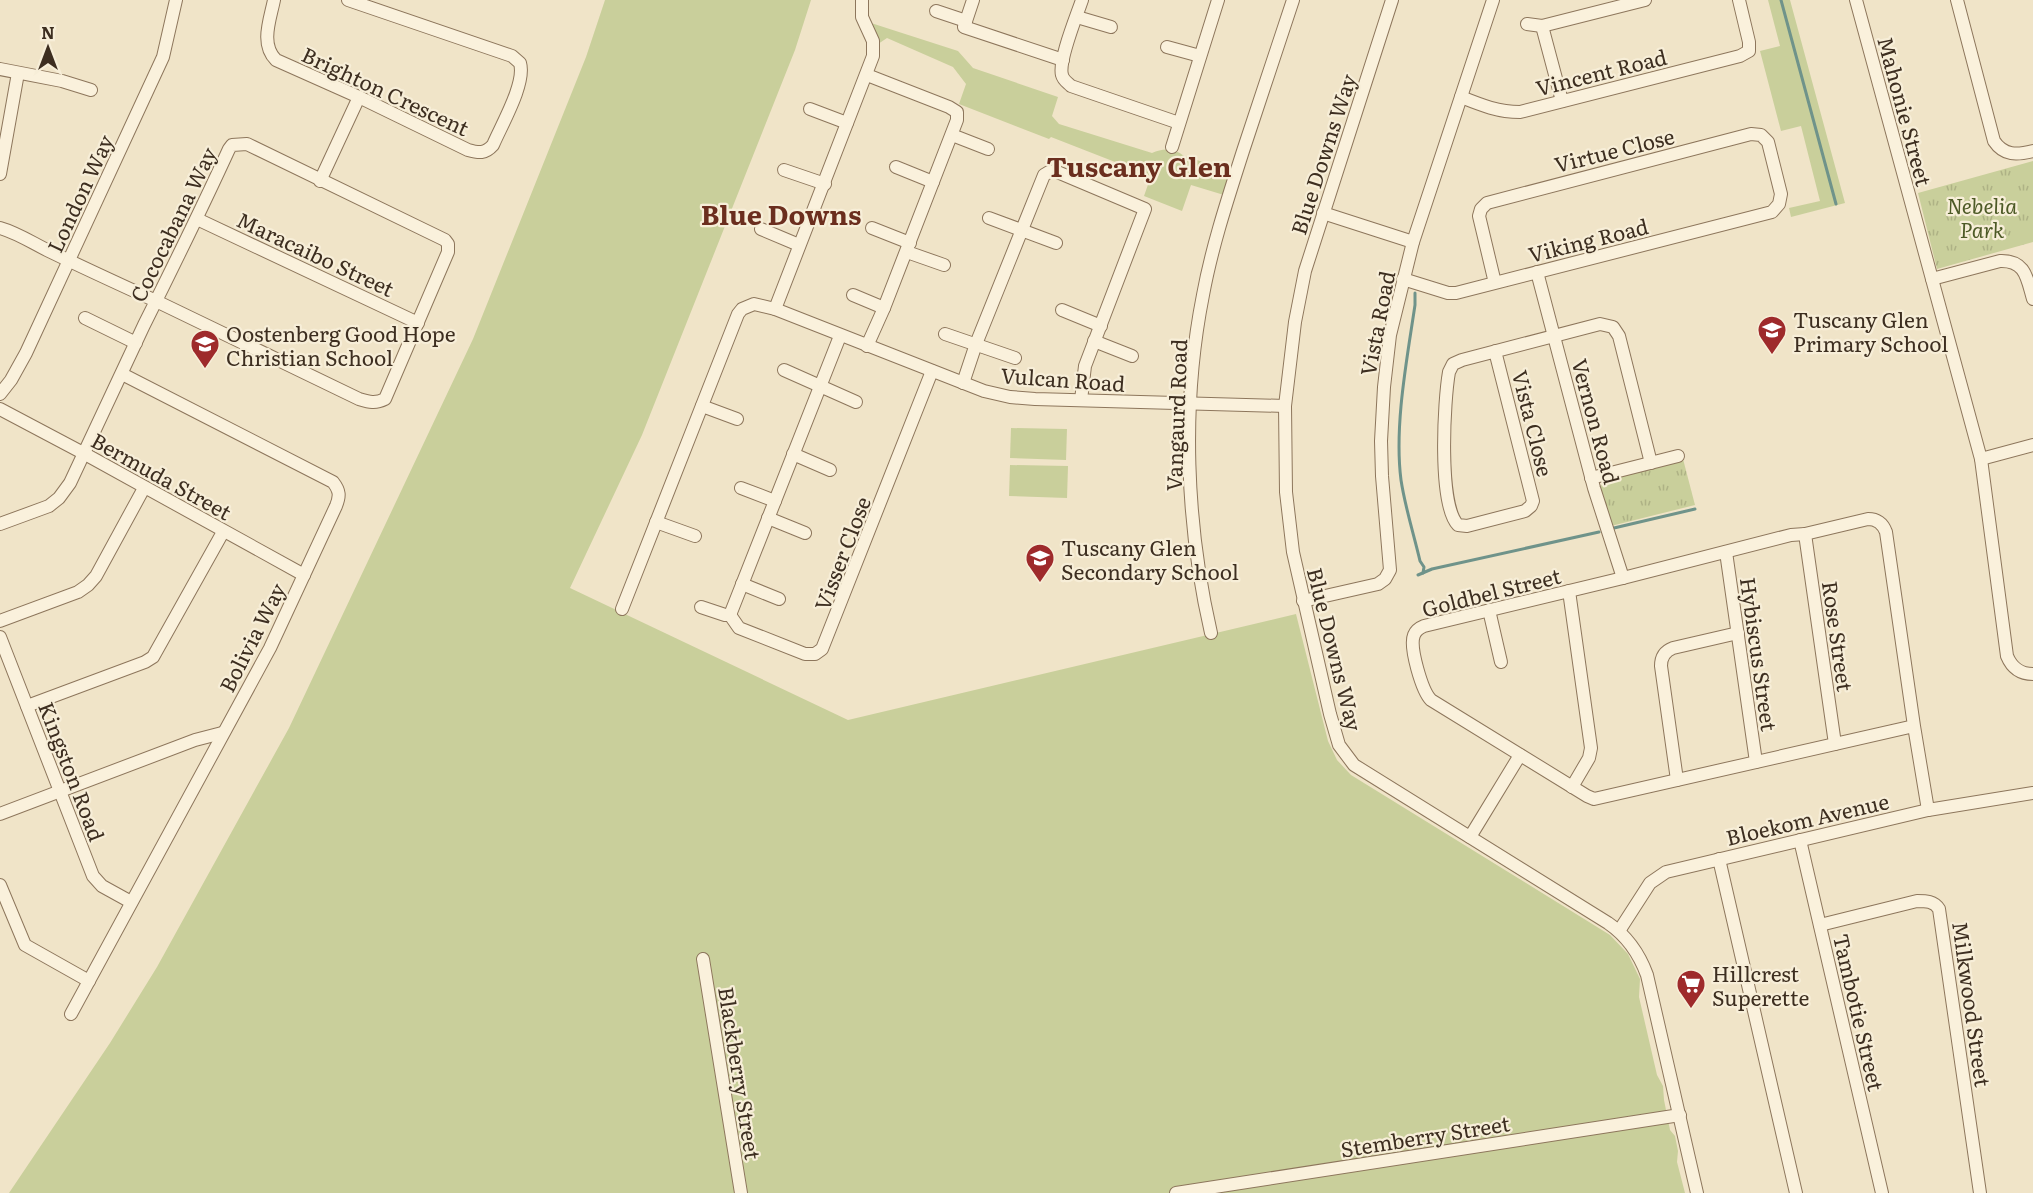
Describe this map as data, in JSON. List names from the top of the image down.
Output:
{
  "streets": {
    "street": [
      "Vincent Road",
      "Brighton Crescent",
      "Mahonie Street",
      "Virtue Close",
      "Blue Downs Way",
      "London Way",
      "Cococabana Way",
      "Viking Road",
      "Maracaibo Street",
      "Vista Road",
      "Vulcan Road",
      "Vangaurd Road",
      "Vernon Road",
      "Vista Close",
      "Bermuda Street",
      "Visser Close",
      "Goldbel Street",
      "Rose Street",
      "Bolivia Way",
      "Hybiscus Street",
      "Kingston Road",
      "Bloekom Avenue",
      "Milkwood Street",
      "Tambotie Street",
      "Blackberry Street",
      "Stemberry Street"
    ]
  },
  "crossings": [
    ["Vincent Road", "Vista Road"],
    ["Virtue Close", "Viking Road"],
    ["Blue Downs Way", "Vista Road"],
    ["Blue Downs Way", "Vulcan Road"],
    ["Blue Downs Way", "Bloekom Avenue"],
    ["Blue Downs Way", "Stemberry Street"],
    ["Cococabana Way", "Maracaibo Street"],
    ["Cococabana Way", "Bermuda Street"],
    ["Cococabana Way", "Bolivia Way"],
    ["Viking Road", "Vista Road"],
    ["Viking Road", "Vernon Road"],
    ["Vulcan Road", "Vangaurd Road"],
    ["Vulcan Road", "Visser Close"],
    ["Vernon Road", "Vista Close"],
    ["Vernon Road", "Goldbel Street"],
    ["Bermuda Street", "Bolivia Way"],
    ["Goldbel Street", "Rose Street"],
    ["Goldbel Street", "Hybiscus Street"],
    ["Goldbel Street", "Bloekom Avenue"],
    ["Bolivia Way", "Kingston Road"],
    ["Bloekom Avenue", "Tambotie Street"],
    ["Milkwood Street", "Tambotie Street"]
  ],
  "districts": ["Tuscany Glen", "Blue Downs"],
  "parks": ["Nebelia Park"],
  "places": {
    "school or university": ["Tuscany Glen Primary School", "Oostenberg Good Hope Christian School", "Tuscany Glen Secondary School"],
    "supermarket": ["Hillcrest Superette"]
  },
  "north": "top"
}
